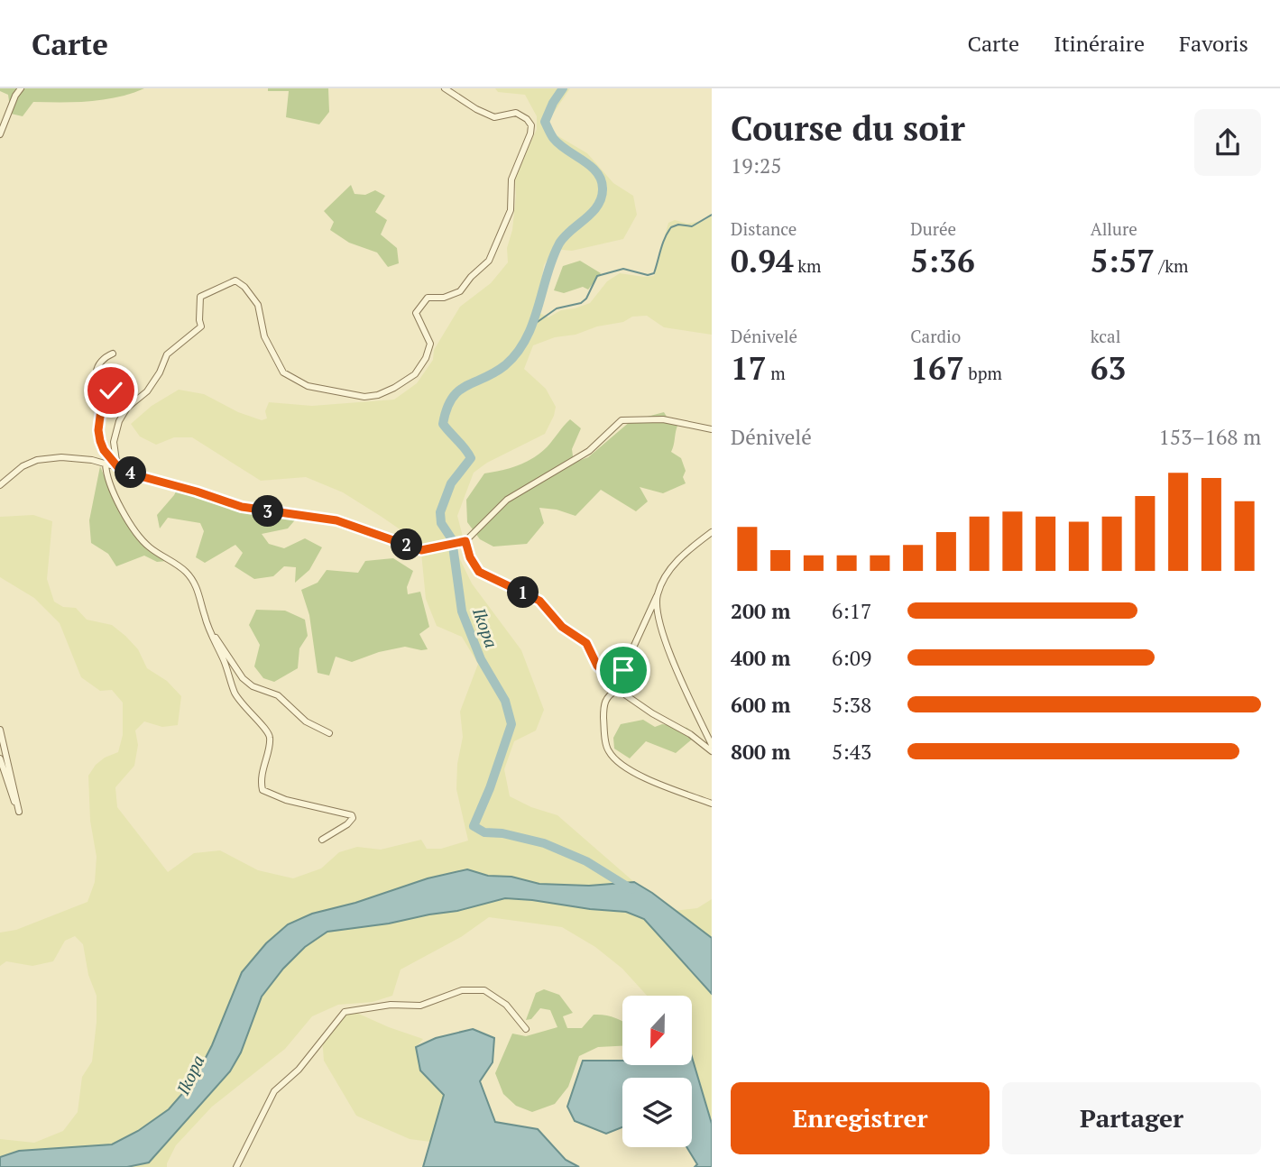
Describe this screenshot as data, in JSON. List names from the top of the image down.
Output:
{
  "water": ["Ikopa"],
  "north": "bottom",
  "page": {
    "header": "Carte",
    "nav": ["Carte", "Itinéraire", "Favoris"],
    "heading": ["Course du soir", "19:25"],
    "stats": [
      ["Distance", "0.94 km"],
      ["Durée", "5:36"],
      ["Allure", "5:57 /km"],
      ["Dénivelé", "17 m"],
      ["Cardio", "167 bpm"],
      ["kcal", "63"]
    ],
    "chart": ["Dénivelé", "153–168 m"],
    "pins": [
      "4",
      "3",
      "2",
      "1"
    ],
    "list": [
      {
        "name": "200 m",
        "note": "6:17"
      },
      {
        "name": "400 m",
        "note": "6:09"
      },
      {
        "name": "600 m",
        "note": "5:38"
      },
      {
        "name": "800 m",
        "note": "5:43"
      }
    ],
    "buttons": ["Enregistrer", "Partager"]
  }
}
